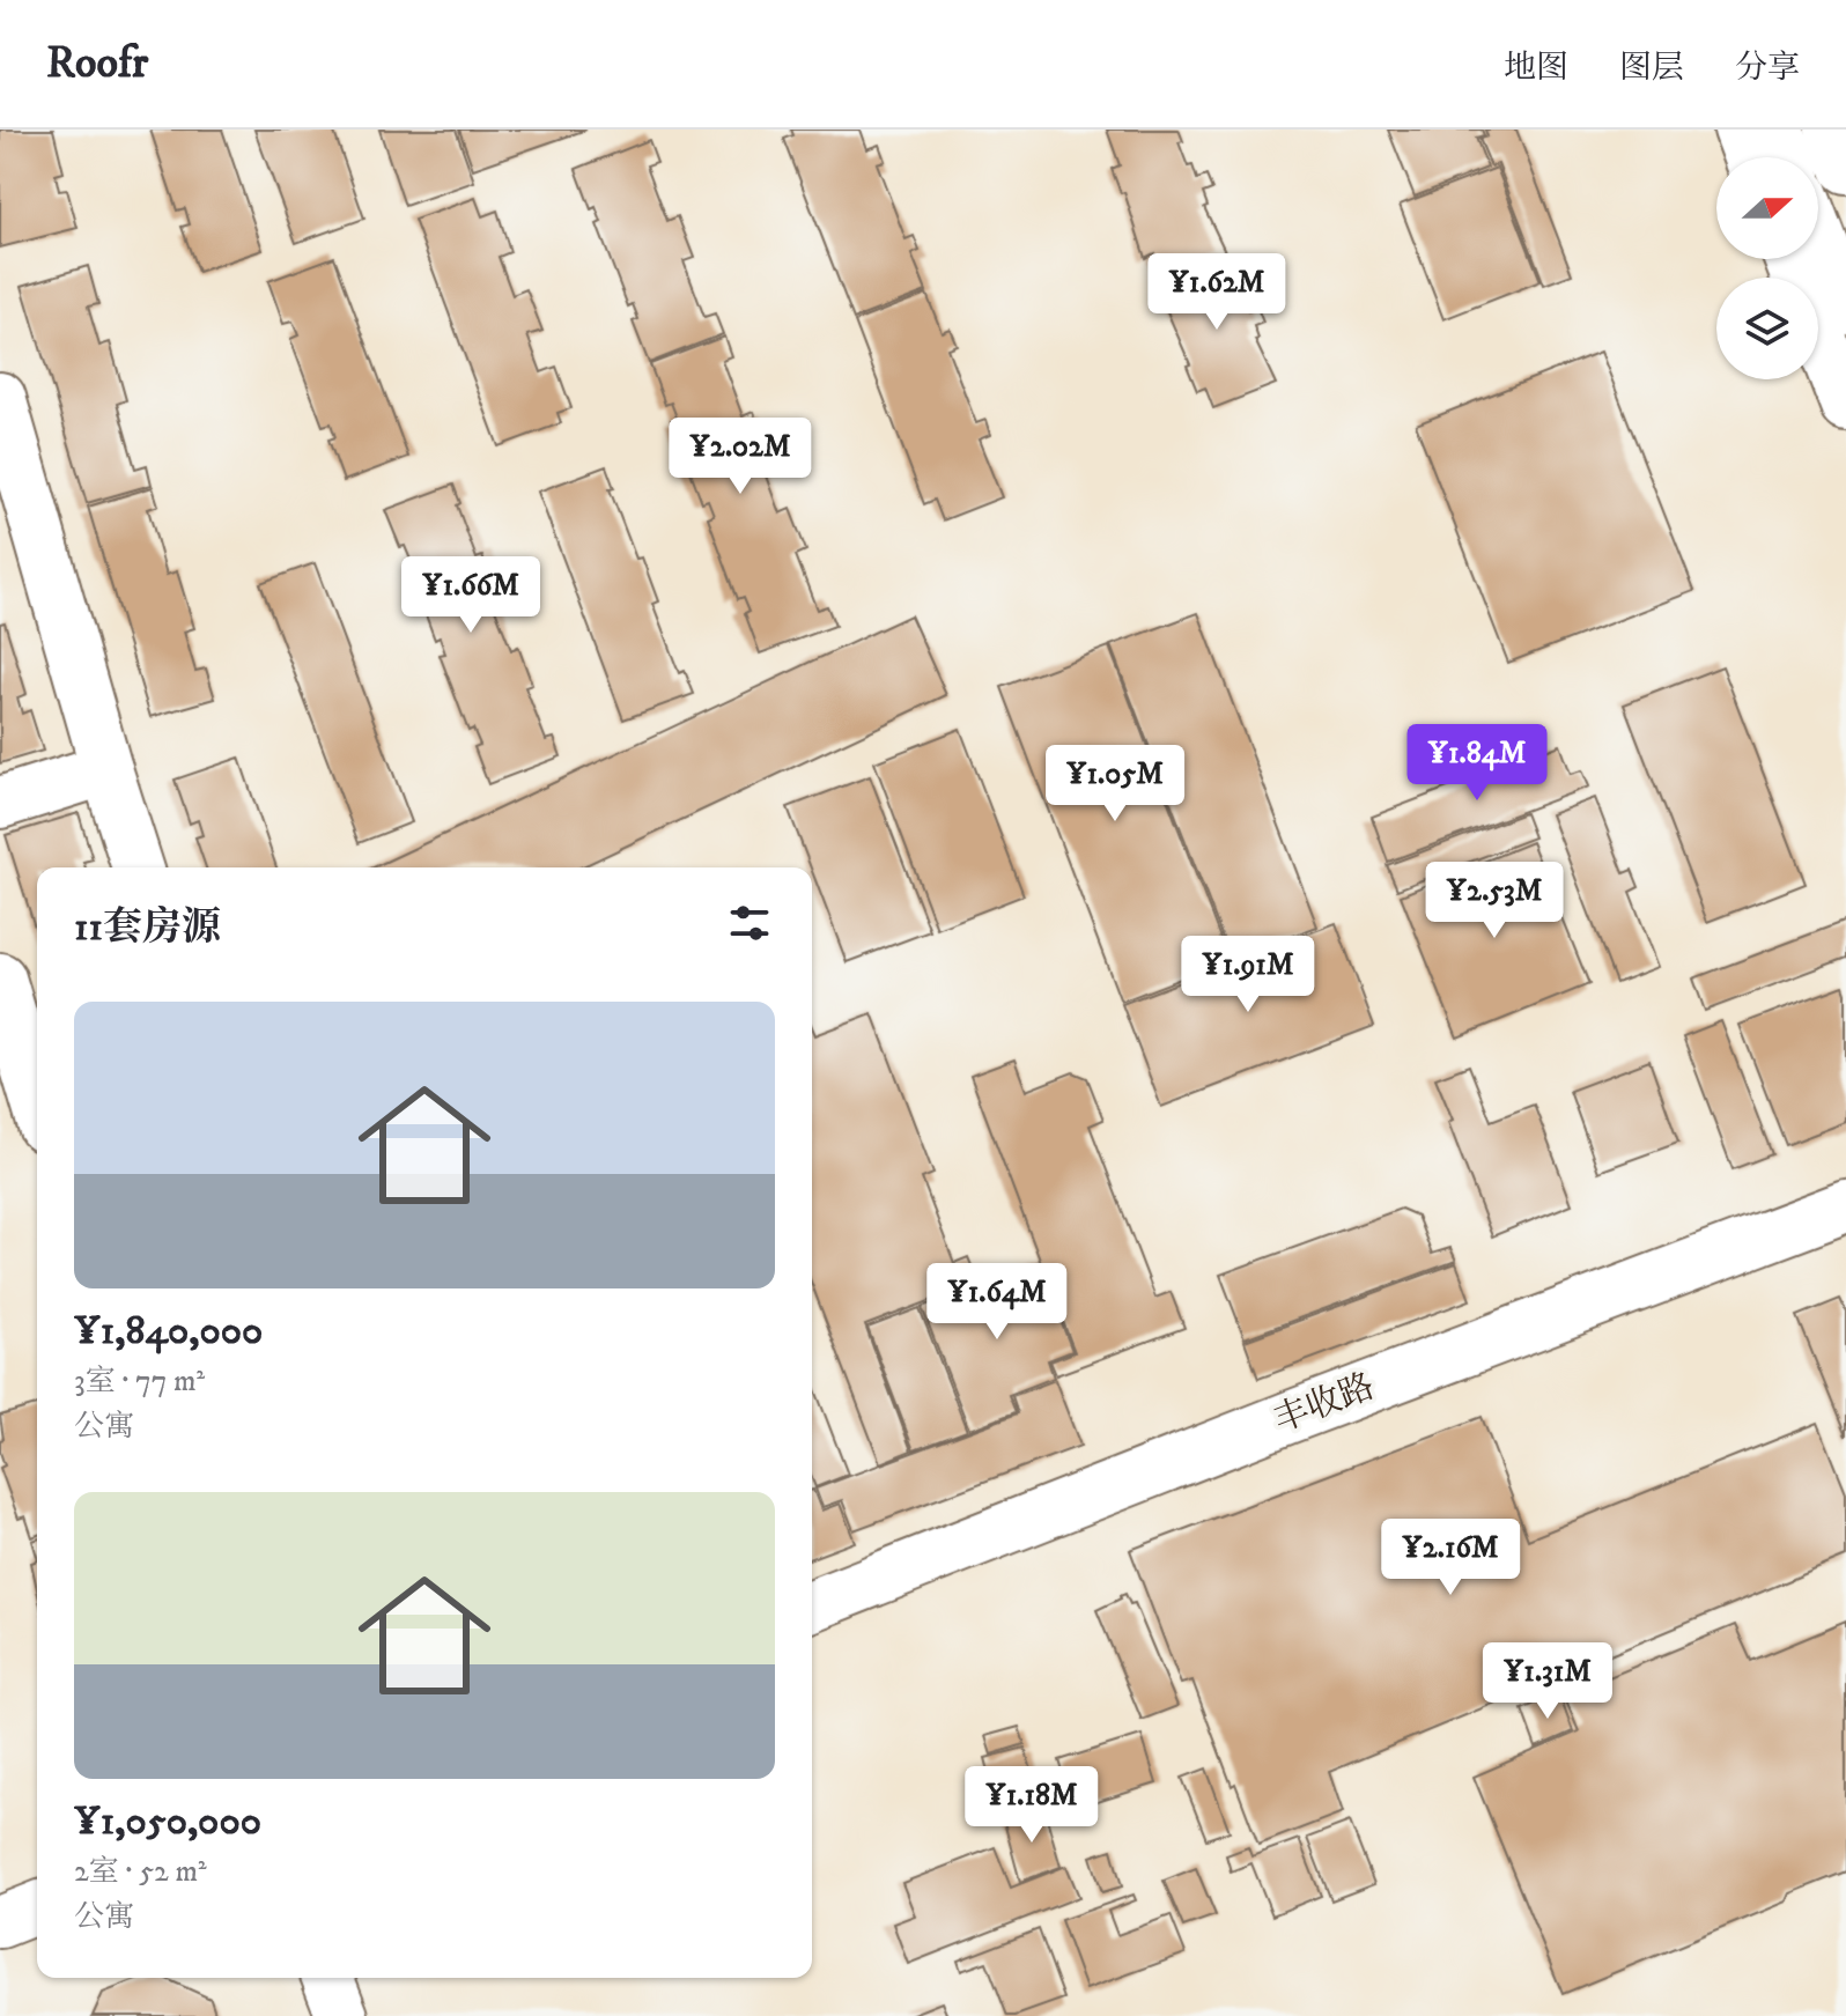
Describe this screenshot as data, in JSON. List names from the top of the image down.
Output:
{
  "streets": {
    "main road": ["丰收路"]
  },
  "north": "right",
  "page": {
    "header": "Roofr",
    "nav": ["地图", "图层", "分享"],
    "price": [
      "¥1.62M",
      "¥2.02M",
      "¥1.66M",
      "¥1.84M",
      "¥1.05M",
      "¥2.53M",
      "¥1.91M",
      "¥1.64M",
      "¥2.16M",
      "¥1.31M",
      "¥1.18M"
    ],
    "heading": "11套房源",
    "list": [
      {
        "name": "¥1,840,000",
        "note": "3室 · 77 m² · 公寓"
      },
      {
        "name": "¥1,050,000",
        "note": "2室 · 52 m² · 公寓"
      }
    ]
  }
}
